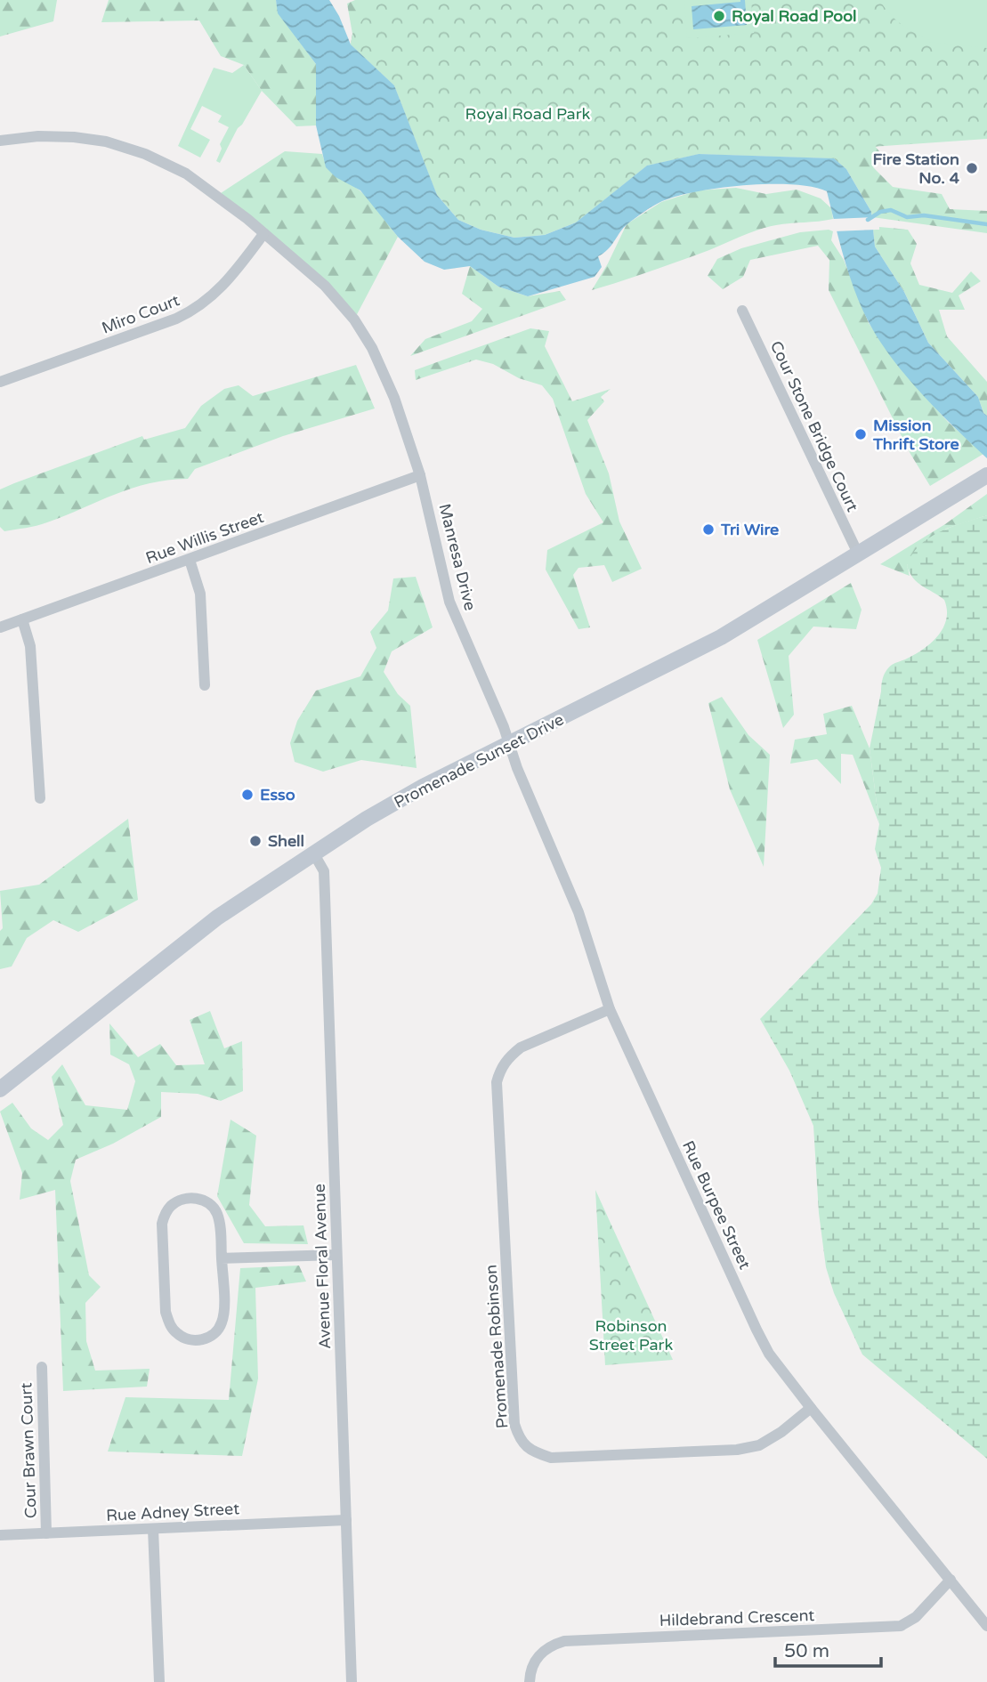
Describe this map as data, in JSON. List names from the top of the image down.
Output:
{
  "streets": {
    "street": [
      "Miro Court",
      "Cour Stone Bridge Court",
      "Rue Willis Street",
      "Manresa Drive",
      "Promenade Sunset Drive",
      "Rue Burpee Street",
      "Avenue Floral Avenue",
      "Promenade Robinson",
      "Cour Brawn Court",
      "Rue Adney Street",
      "Hildebrand Crescent"
    ]
  },
  "crossings": [
    ["Miro Court", "Manresa Drive"],
    ["Cour Stone Bridge Court", "Promenade Sunset Drive"],
    ["Rue Willis Street", "Manresa Drive"],
    ["Manresa Drive", "Promenade Sunset Drive"],
    ["Manresa Drive", "Rue Burpee Street"],
    ["Promenade Sunset Drive", "Rue Burpee Street"],
    ["Promenade Sunset Drive", "Avenue Floral Avenue"],
    ["Rue Burpee Street", "Promenade Robinson"],
    ["Rue Burpee Street", "Hildebrand Crescent"],
    ["Avenue Floral Avenue", "Rue Adney Street"],
    ["Cour Brawn Court", "Rue Adney Street"]
  ],
  "parks": ["Royal Road Park", "Robinson Street Park"],
  "places": [
    "Royal Road Pool",
    "Fire Station No. 4",
    "Mission Thrift Store",
    "Tri Wire",
    "Esso",
    "Shell"
  ],
  "scale_bar": "50 m"
}
